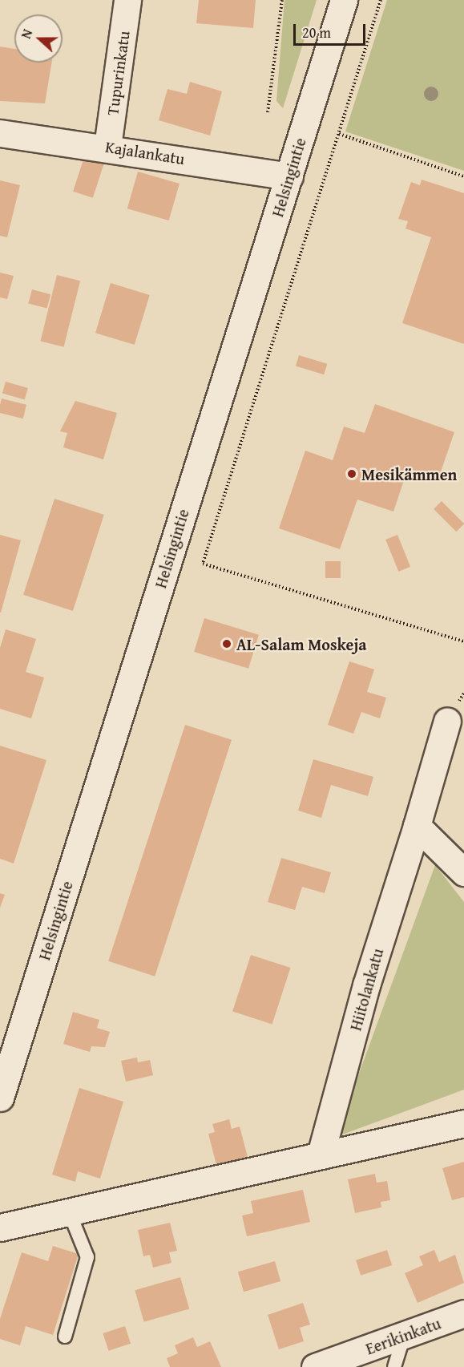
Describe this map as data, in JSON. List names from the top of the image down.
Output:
{
  "streets": {
    "street": [
      "Tupurinkatu",
      "Kajalankatu",
      "Helsingintie",
      "Hiitolankatu",
      "Eerikinkatu"
    ]
  },
  "crossings": [
    ["Tupurinkatu", "Kajalankatu"],
    ["Kajalankatu", "Helsingintie"]
  ],
  "places": ["Mesikämmen", "AL-Salam Moskeja"],
  "scale_bar": "20 m",
  "north": "left"
}
